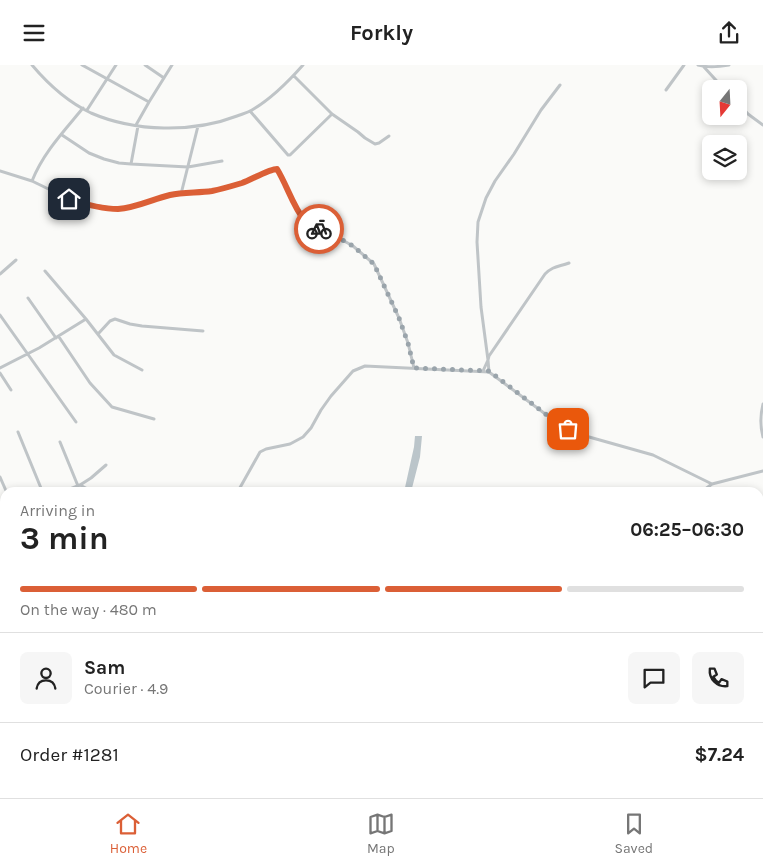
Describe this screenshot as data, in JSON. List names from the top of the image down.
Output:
{
  "north": "bottom",
  "page": {
    "header": "Forkly",
    "heading": ["3 min", "Arriving in", "06:25–06:30"],
    "panel": [
      "Sam",
      "Courier · 4.9",
      "Order #1281",
      "$7.24"
    ],
    "bar": "On the way · 480 m",
    "tabs": ["Home", "Map", "Saved"]
  }
}
